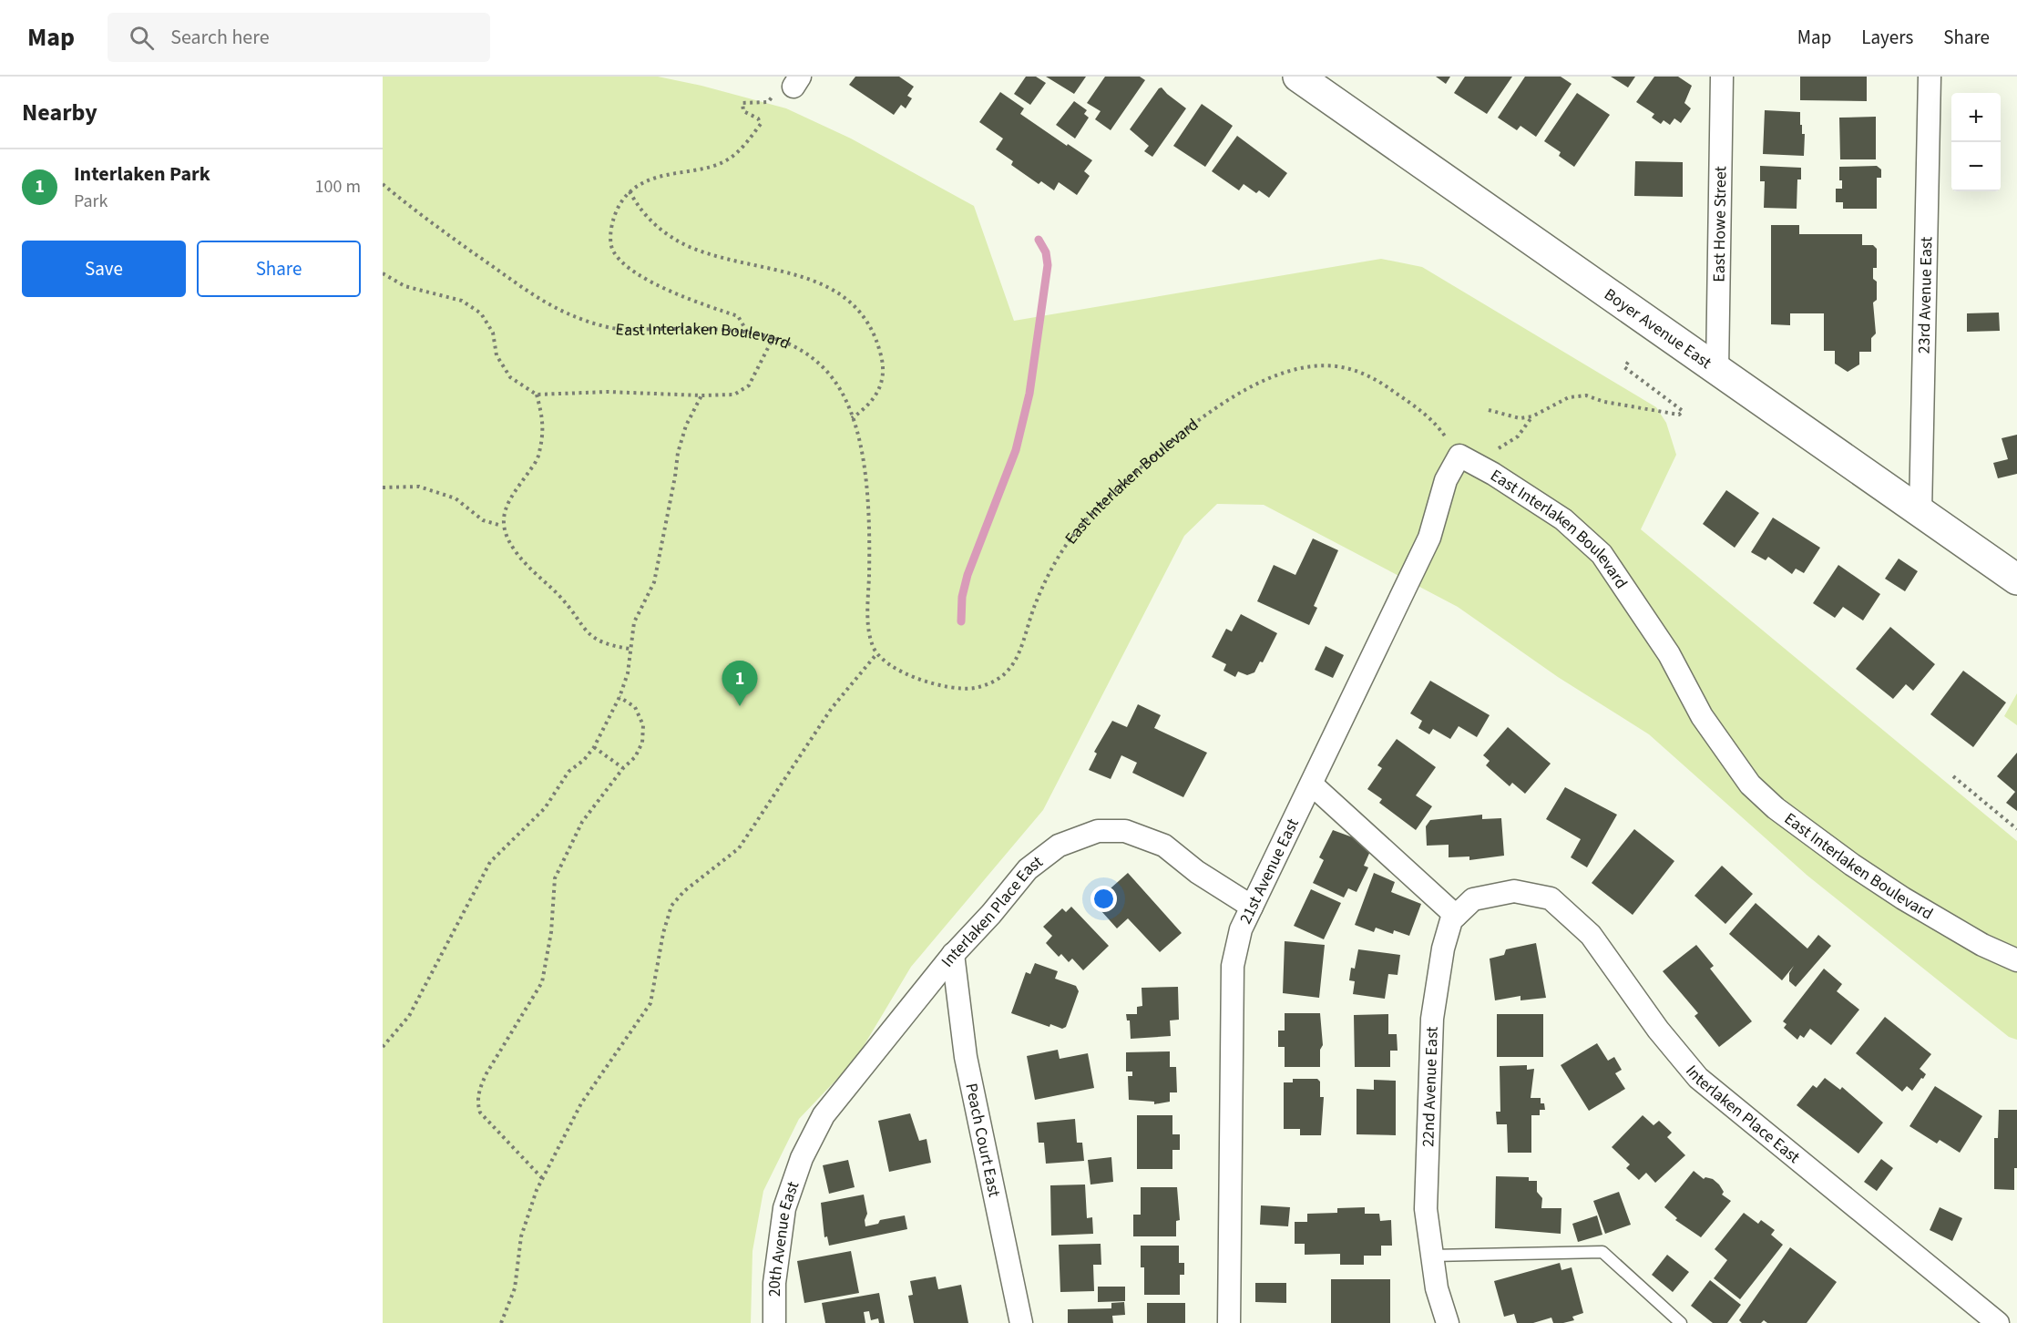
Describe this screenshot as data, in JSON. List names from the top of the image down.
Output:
{
  "streets": {
    "street": [
      "East Howe Street",
      "23rd Avenue East",
      "Boyer Avenue East",
      "East Interlaken Boulevard",
      "21st Avenue East",
      "Interlaken Place East",
      "22nd Avenue East",
      "Peach Court East",
      "20th Avenue East"
    ]
  },
  "crossings": [
    ["East Howe Street", "Boyer Avenue East"],
    ["23rd Avenue East", "Boyer Avenue East"],
    ["East Interlaken Boulevard", "21st Avenue East"],
    ["21st Avenue East", "Interlaken Place East"],
    ["Interlaken Place East", "22nd Avenue East"],
    ["Interlaken Place East", "Peach Court East"],
    ["Interlaken Place East", "20th Avenue East"]
  ],
  "page": {
    "header": "Map",
    "search": "Search here",
    "nav": ["Map", "Layers", "Share"],
    "heading": "Nearby",
    "map_buttons": ["+", "−"],
    "list": [
      {
        "mark": "1",
        "name": "Interlaken Park",
        "note": "Park",
        "value": "100 m"
      }
    ],
    "buttons": ["Save", "Share"],
    "pins": "1"
  }
}
